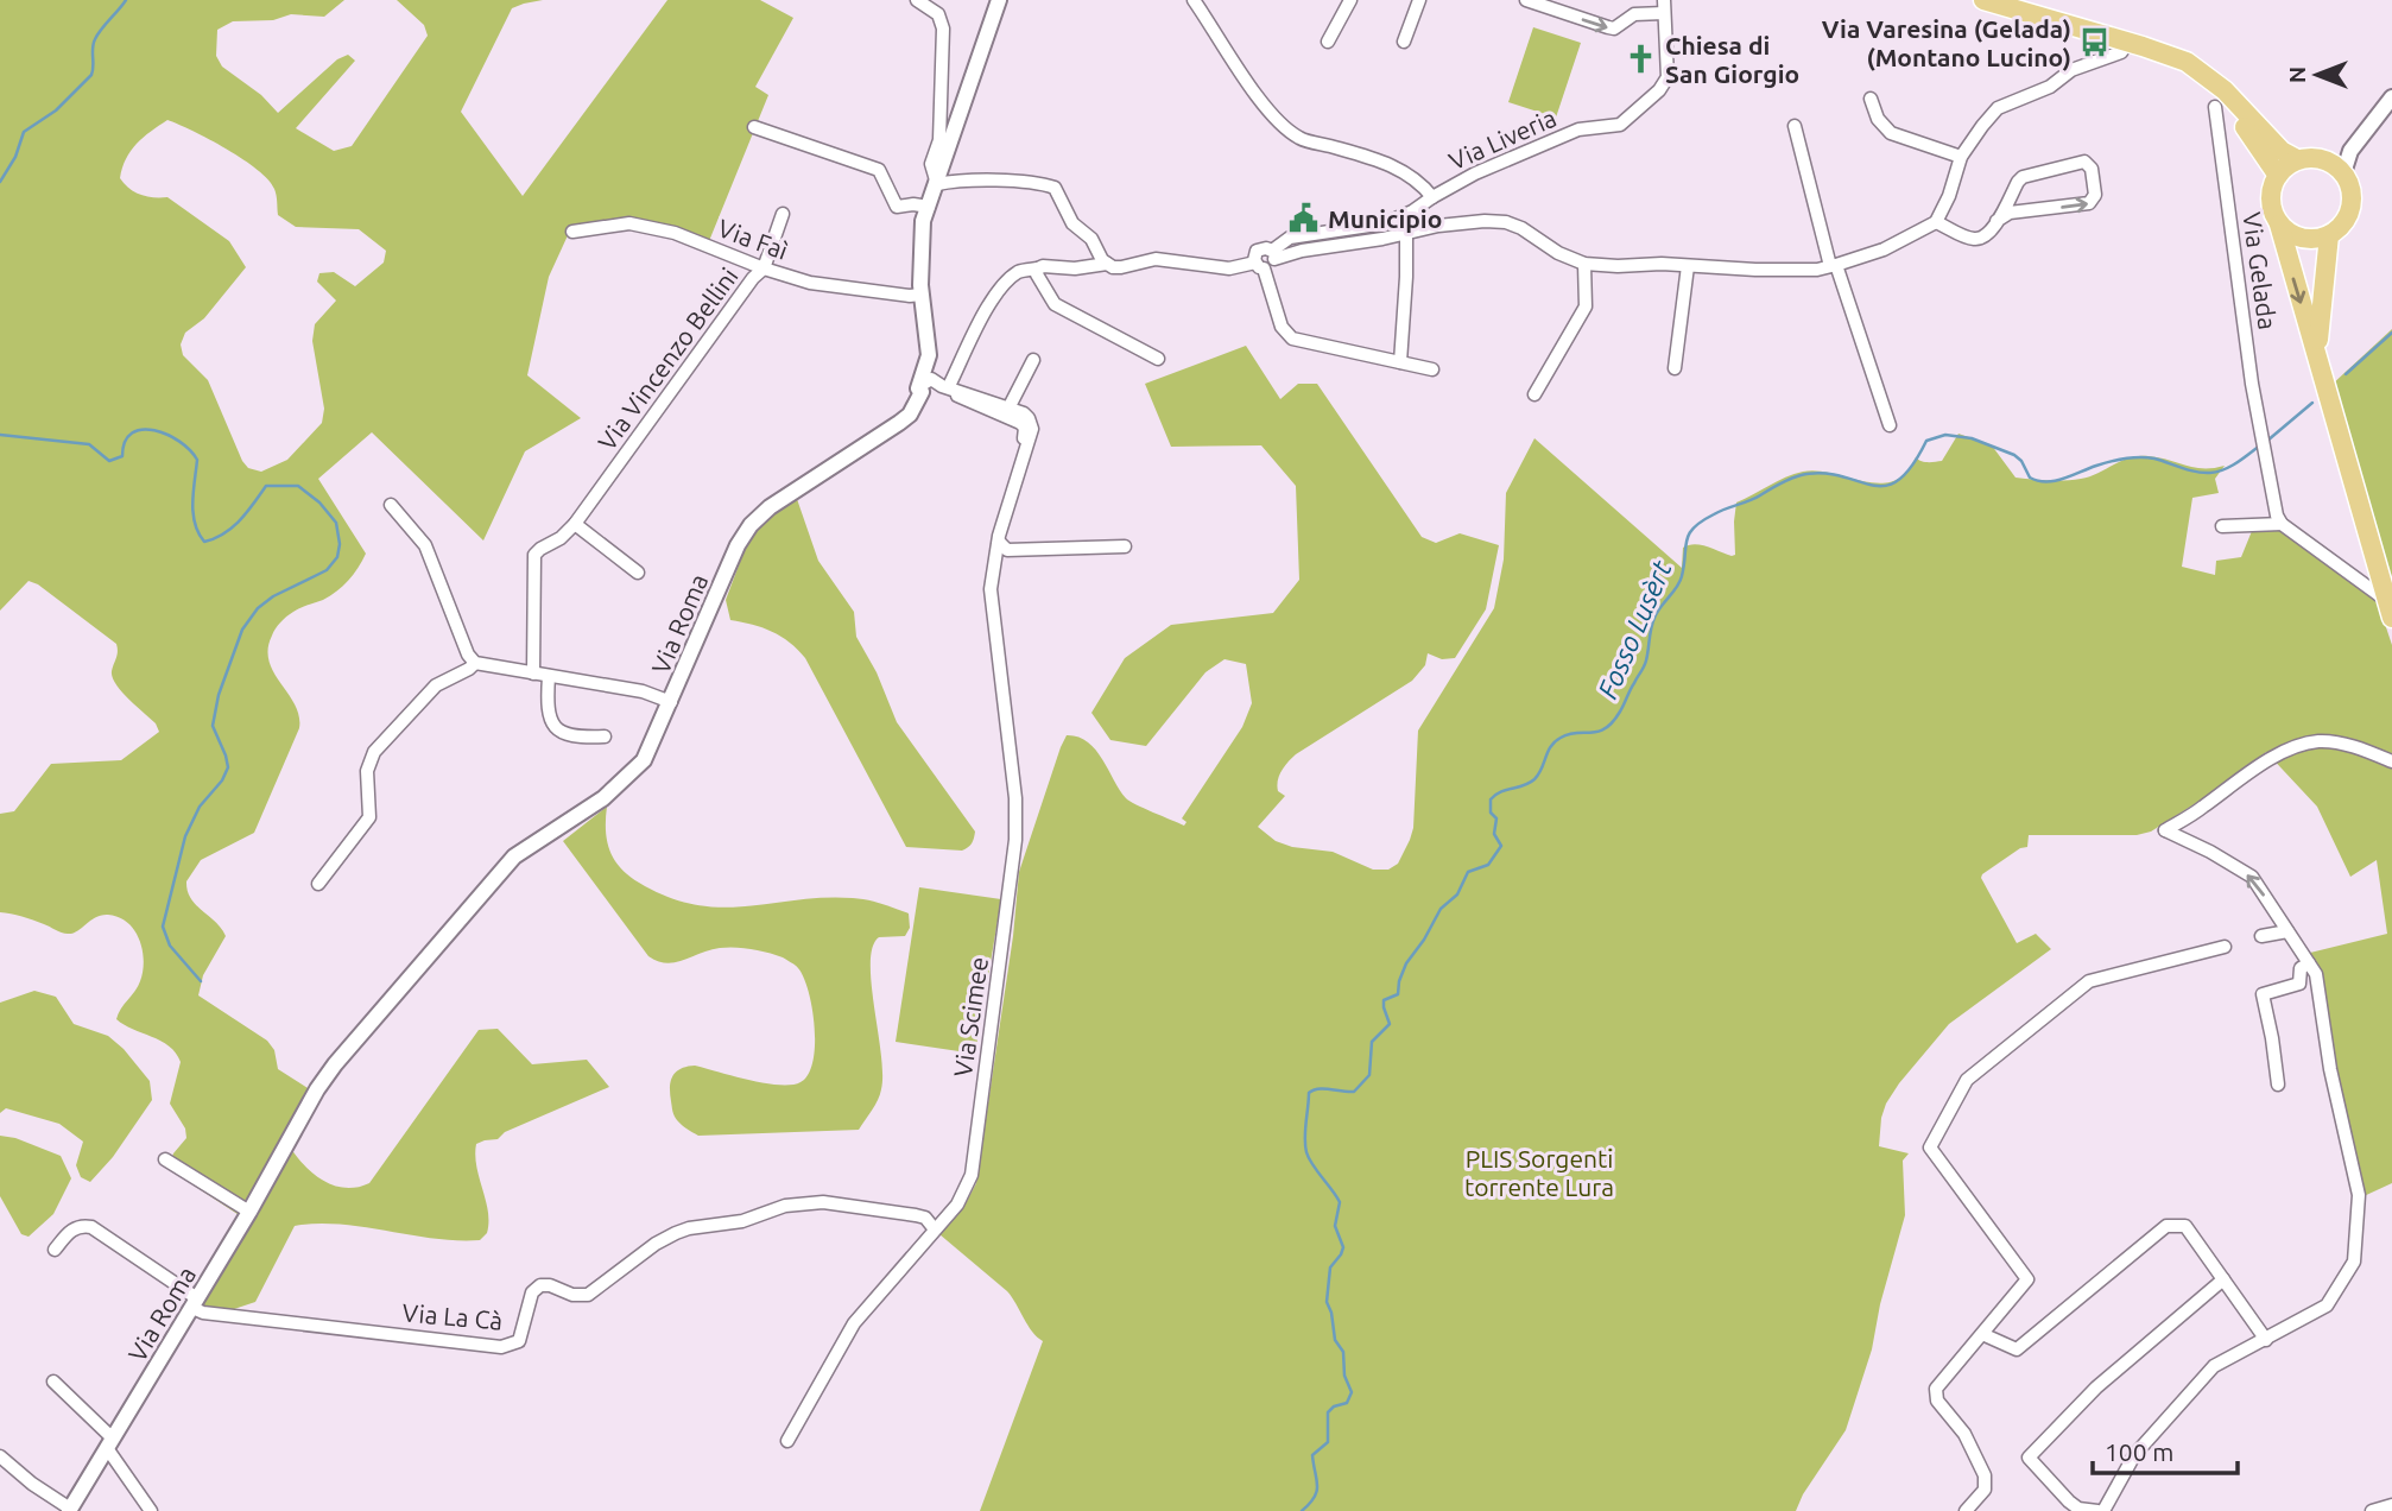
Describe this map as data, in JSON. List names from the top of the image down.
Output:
{
  "streets": {
    "street": [
      "Via Liveria",
      "Via Faì",
      "Via Gelada",
      "Via Vincenzo Bellini",
      "Via Roma",
      "Via Scimee",
      "Via La Cà"
    ]
  },
  "crossings": [
    ["Via Faì", "Via Vincenzo Bellini"],
    ["Via Faì", "Via Roma"],
    ["Via Roma", "Via La Cà"],
    ["Via Scimee", "Via La Cà"]
  ],
  "water": ["Fosso Lusèrt"],
  "parks": ["PLIS Sorgenti torrente Lura"],
  "places": {
    "bus stop": ["Via Varesina (Gelada) (Montano Lucino)"],
    "church": ["Chiesa di San Giorgio"],
    "public building": ["Municipio"]
  },
  "scale_bar": "100 m",
  "north": "left"
}
